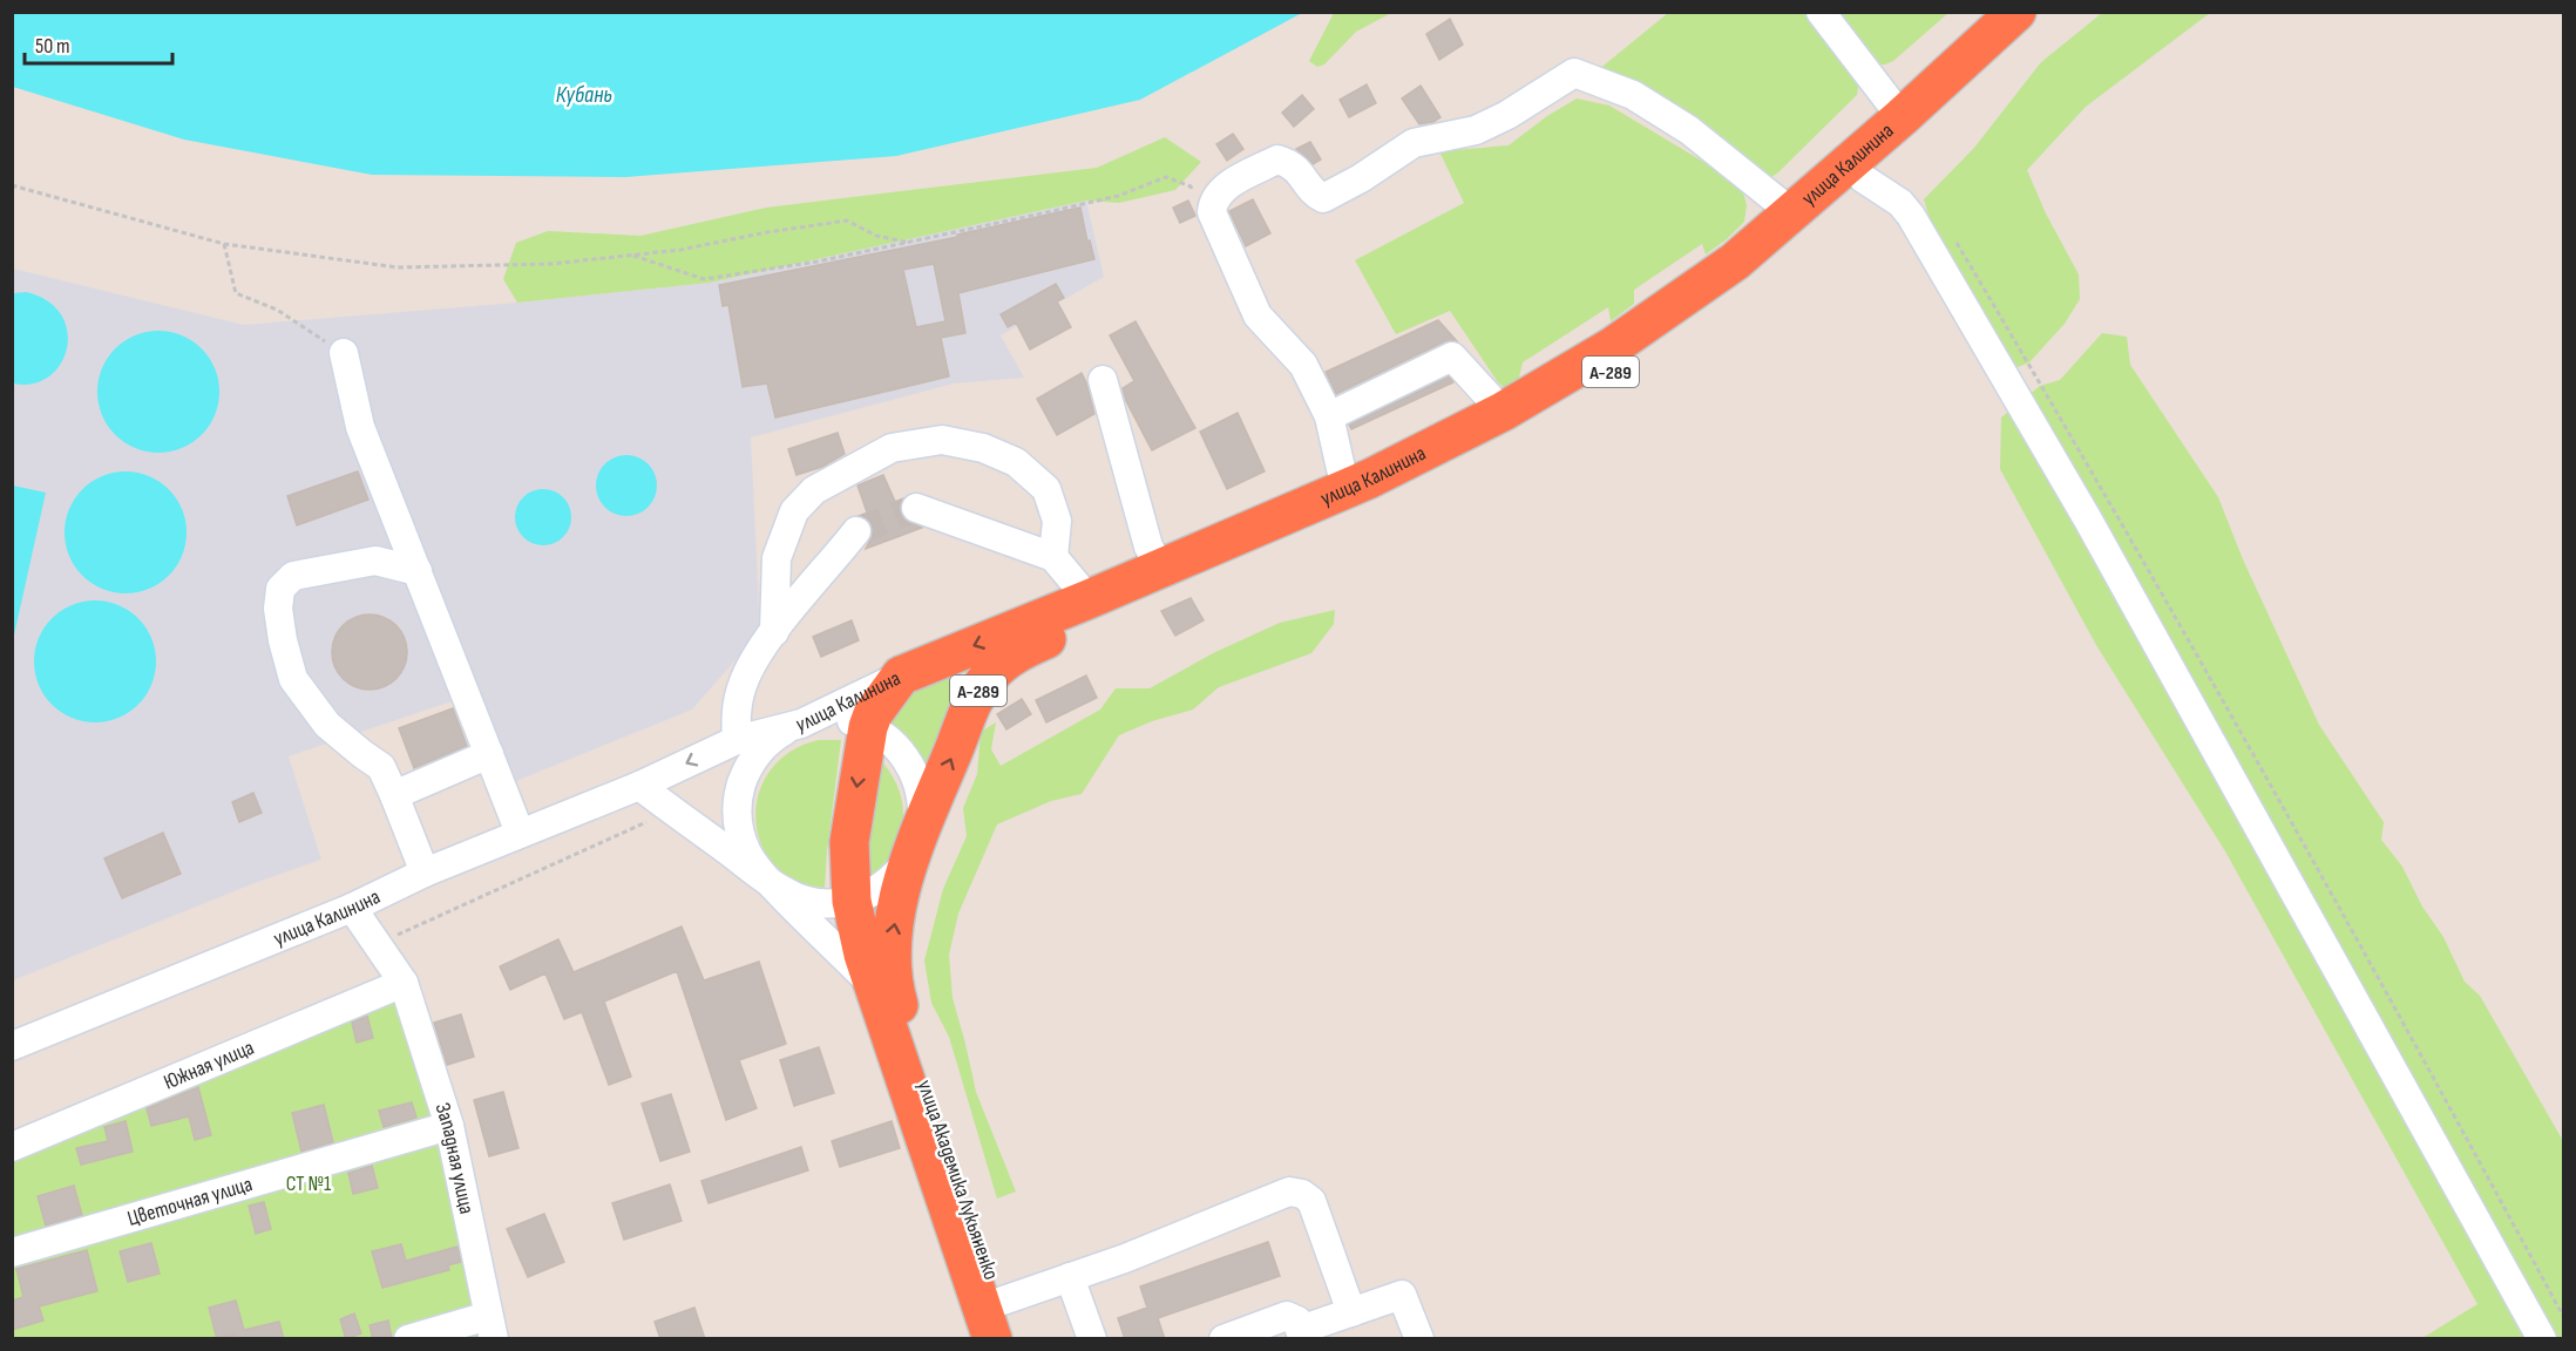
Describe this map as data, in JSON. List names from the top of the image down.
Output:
{
  "streets": {
    "highway": ["улица Калинина", "А-289", "улица Академика Лукьяненко"],
    "street": ["Южная улица", "Западная улица", "Цветочная улица"]
  },
  "crossings": [
    ["улица Калинина", "А-289"],
    ["улица Калинина", "Западная улица"],
    ["улица Калинина", "улица Академика Лукьяненко"],
    ["Южная улица", "Западная улица"],
    ["Западная улица", "Цветочная улица"]
  ],
  "water": ["Кубань"],
  "parks": ["СТ №1"],
  "scale_bar": "50 m"
}
